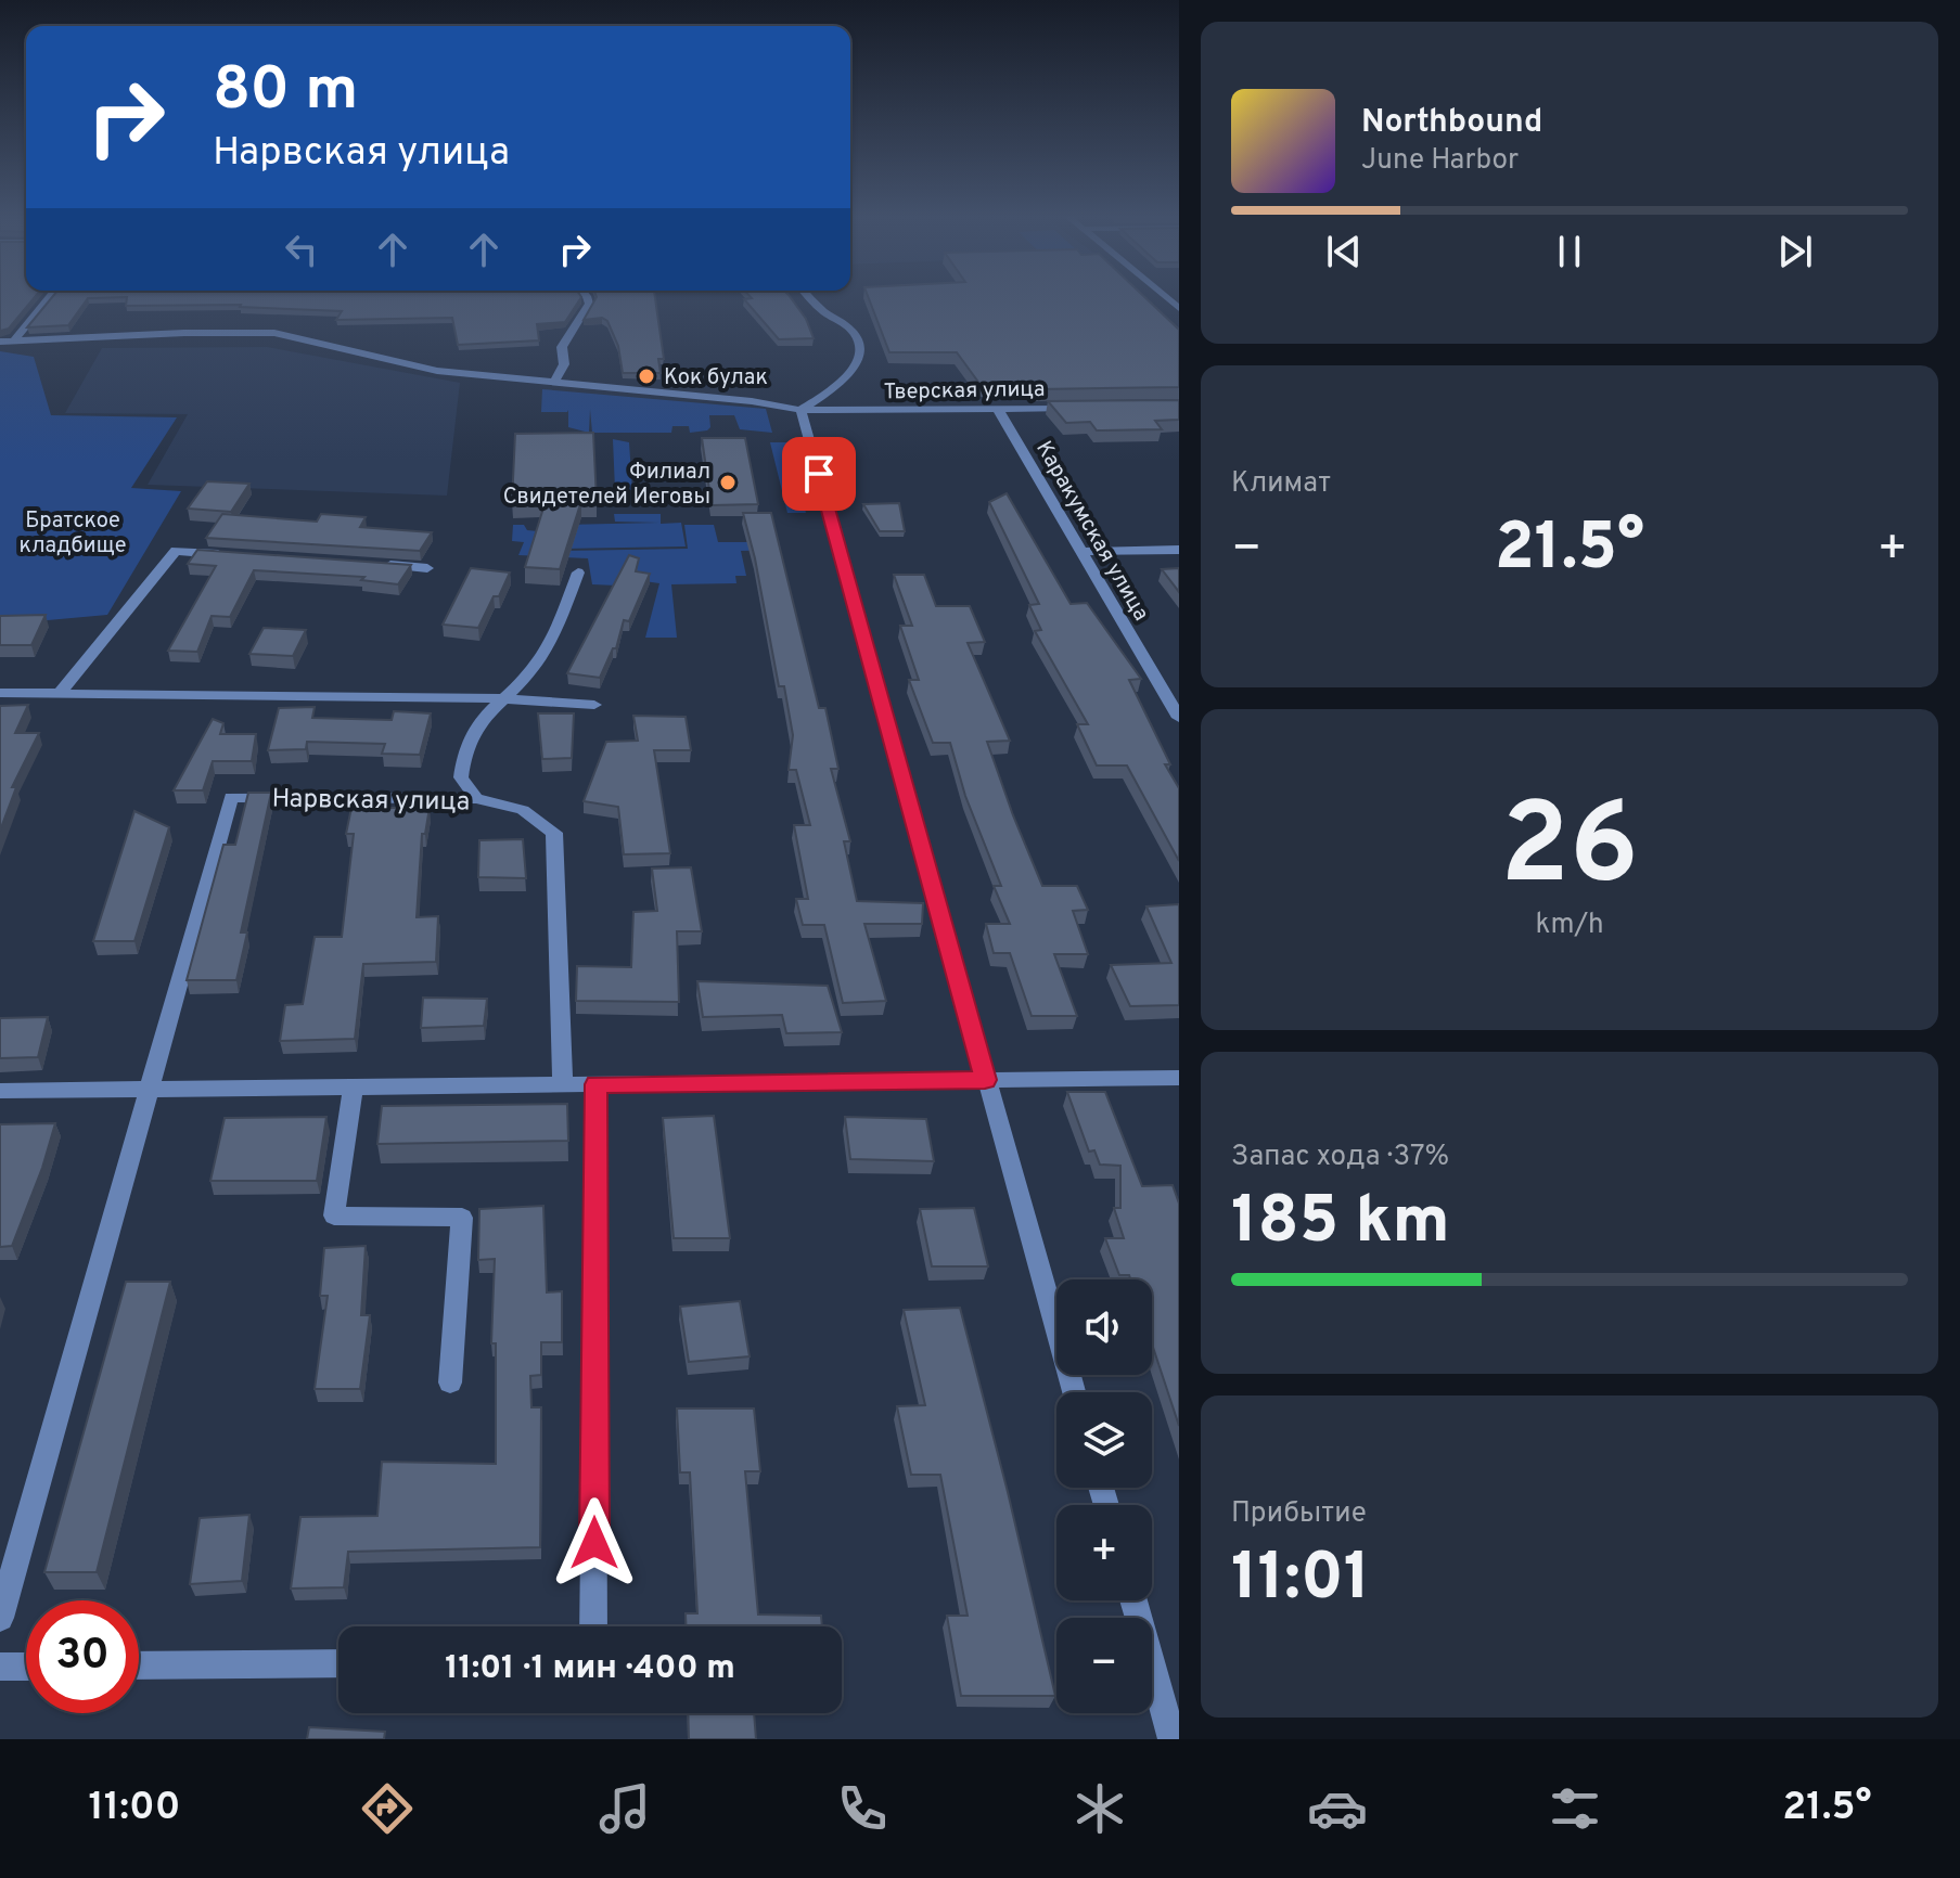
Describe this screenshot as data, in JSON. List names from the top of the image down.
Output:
{
  "streets": {
    "street": ["Тверская улица", "Каракумская улица", "Нарвская улица"]
  },
  "crossings": [
    ["Тверская улица", "Каракумская улица"]
  ],
  "parks": ["Братское кладбище"],
  "places": ["Кок булак", "Филиал Свидетелей Иеговы"],
  "page": {
    "turn": ["80 m", "Нарвская улица"],
    "song": ["Northbound", "June Harbor"],
    "tile": [
      "Климат",
      ["26", "km/h"],
      ["Запас хода · 37%", "185 km"],
      ["Прибытие", "11:01"]
    ],
    "heat": ["−", "21.5°", "+"],
    "map_buttons": ["+", "−"],
    "limit": "30",
    "trip": "11:01 · 1 мин · 400 m",
    "tabs": ["11:00", "21.5°"]
  }
}
